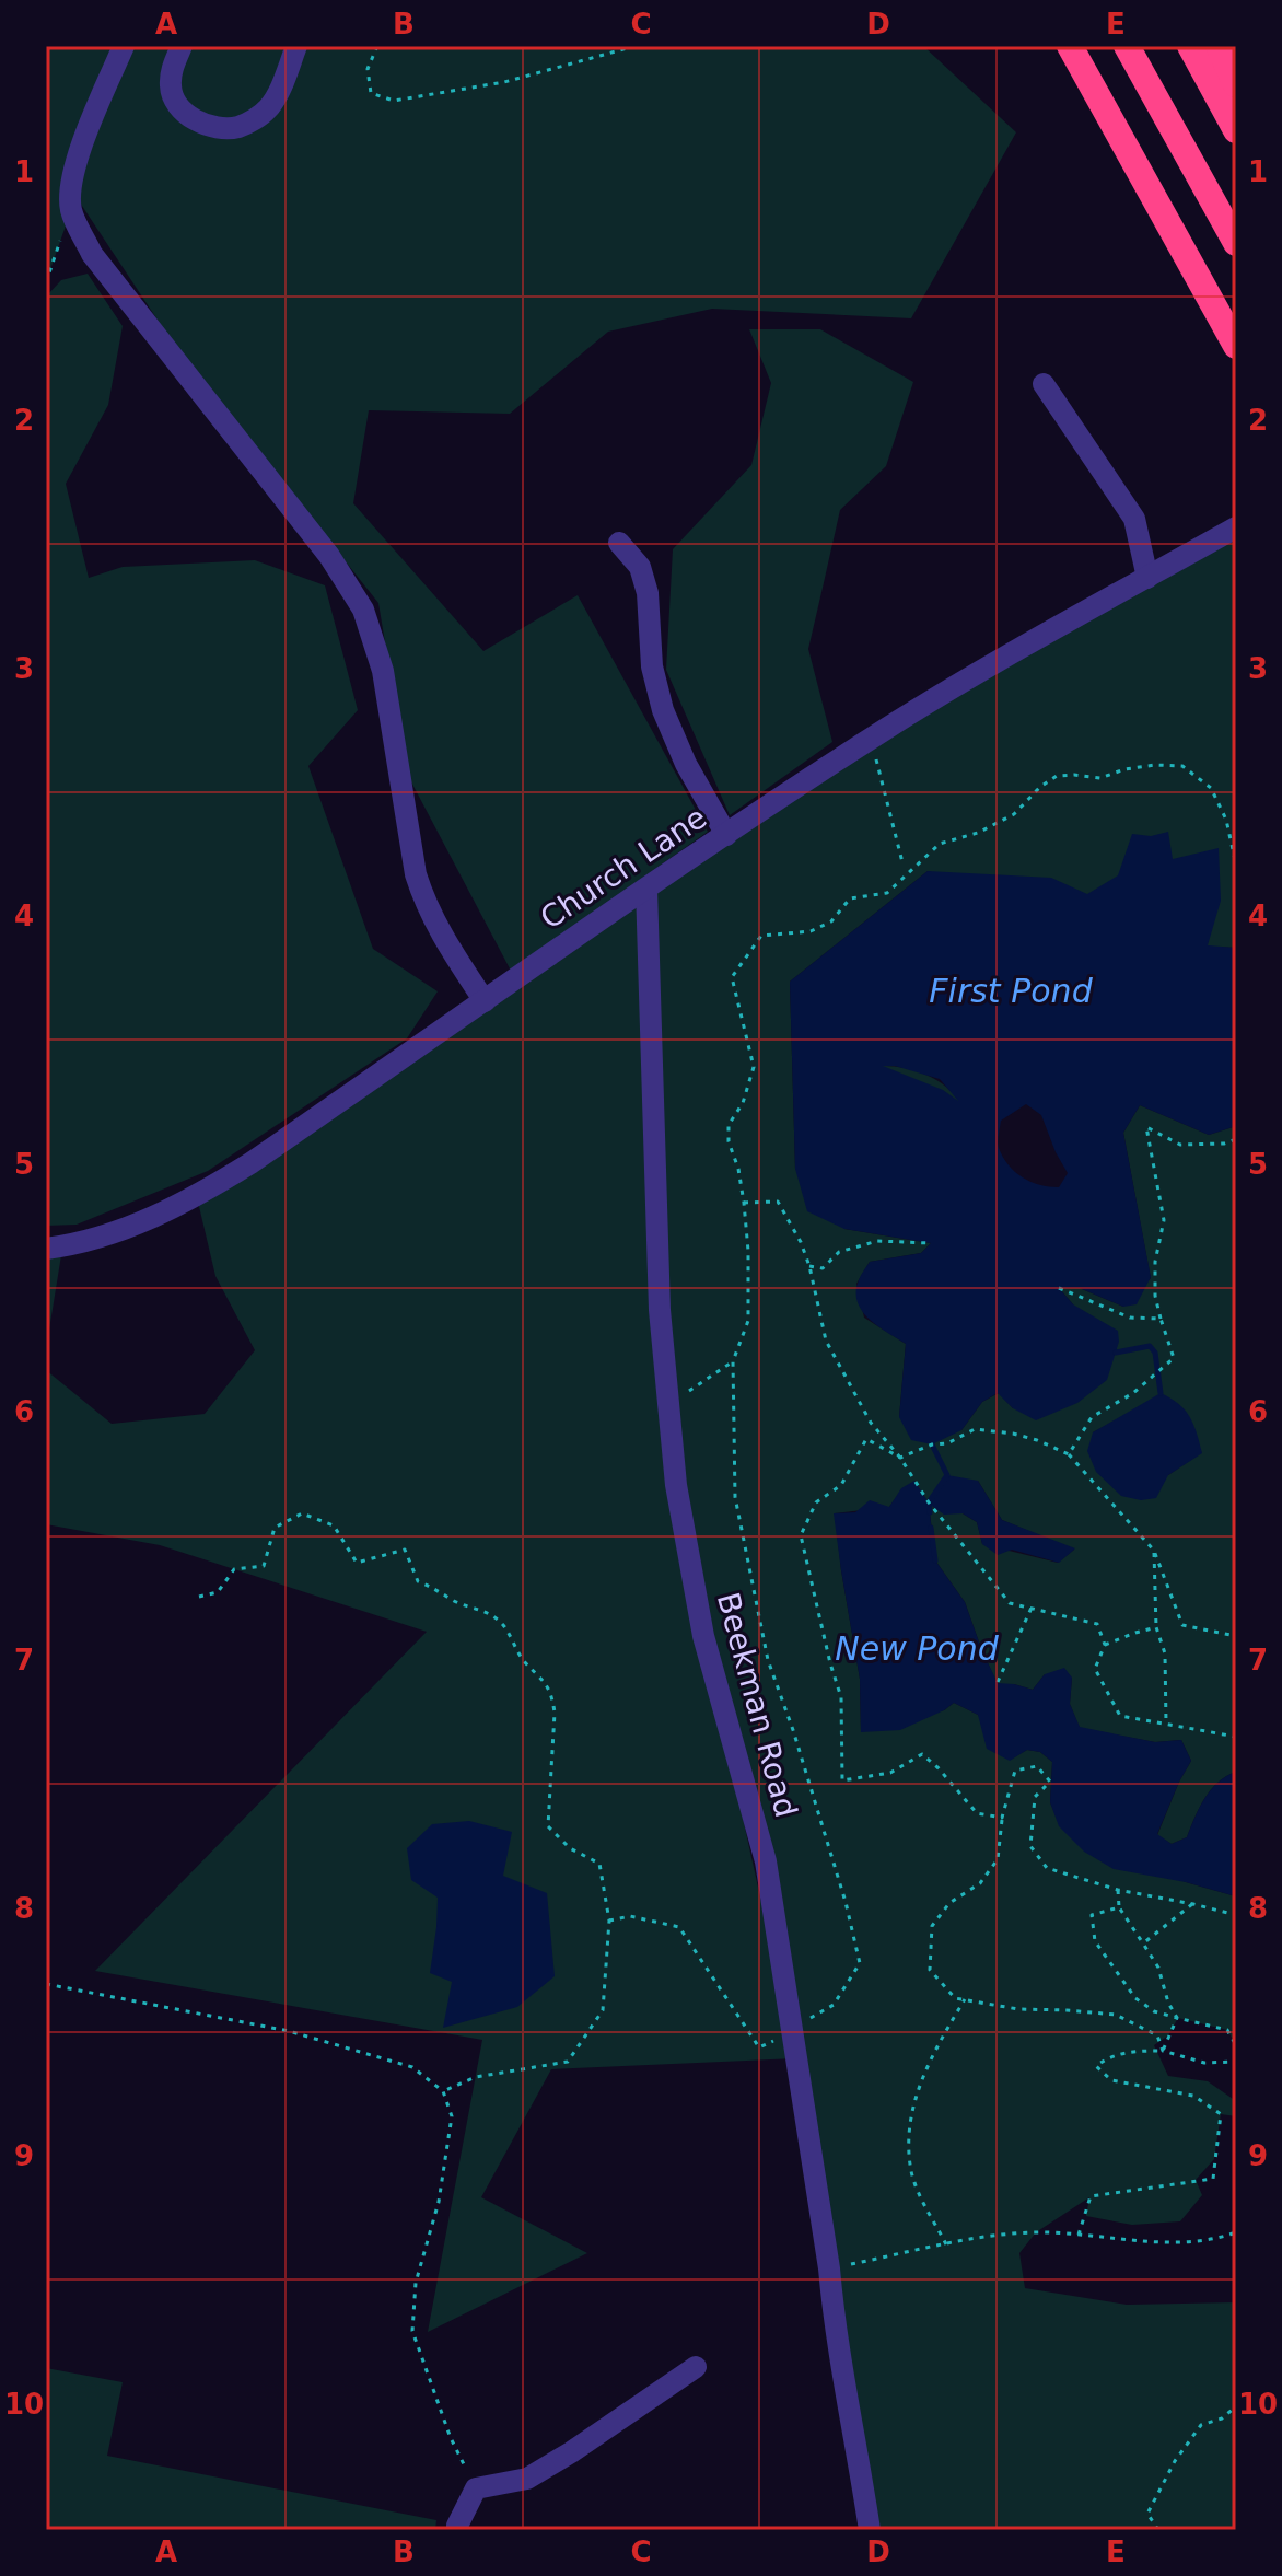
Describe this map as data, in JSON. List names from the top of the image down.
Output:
{
  "streets": {
    "street": ["Church Lane", "Beekman Road"]
  },
  "crossings": [
    ["Church Lane", "Beekman Road"]
  ],
  "water": ["First Pond", "New Pond"],
  "grid": {
    "columns": [
      "A",
      "B",
      "C",
      "D",
      "E"
    ],
    "rows": [
      "1",
      "2",
      "3",
      "4",
      "5",
      "6",
      "7",
      "8",
      "9",
      "10"
    ]
  }
}
